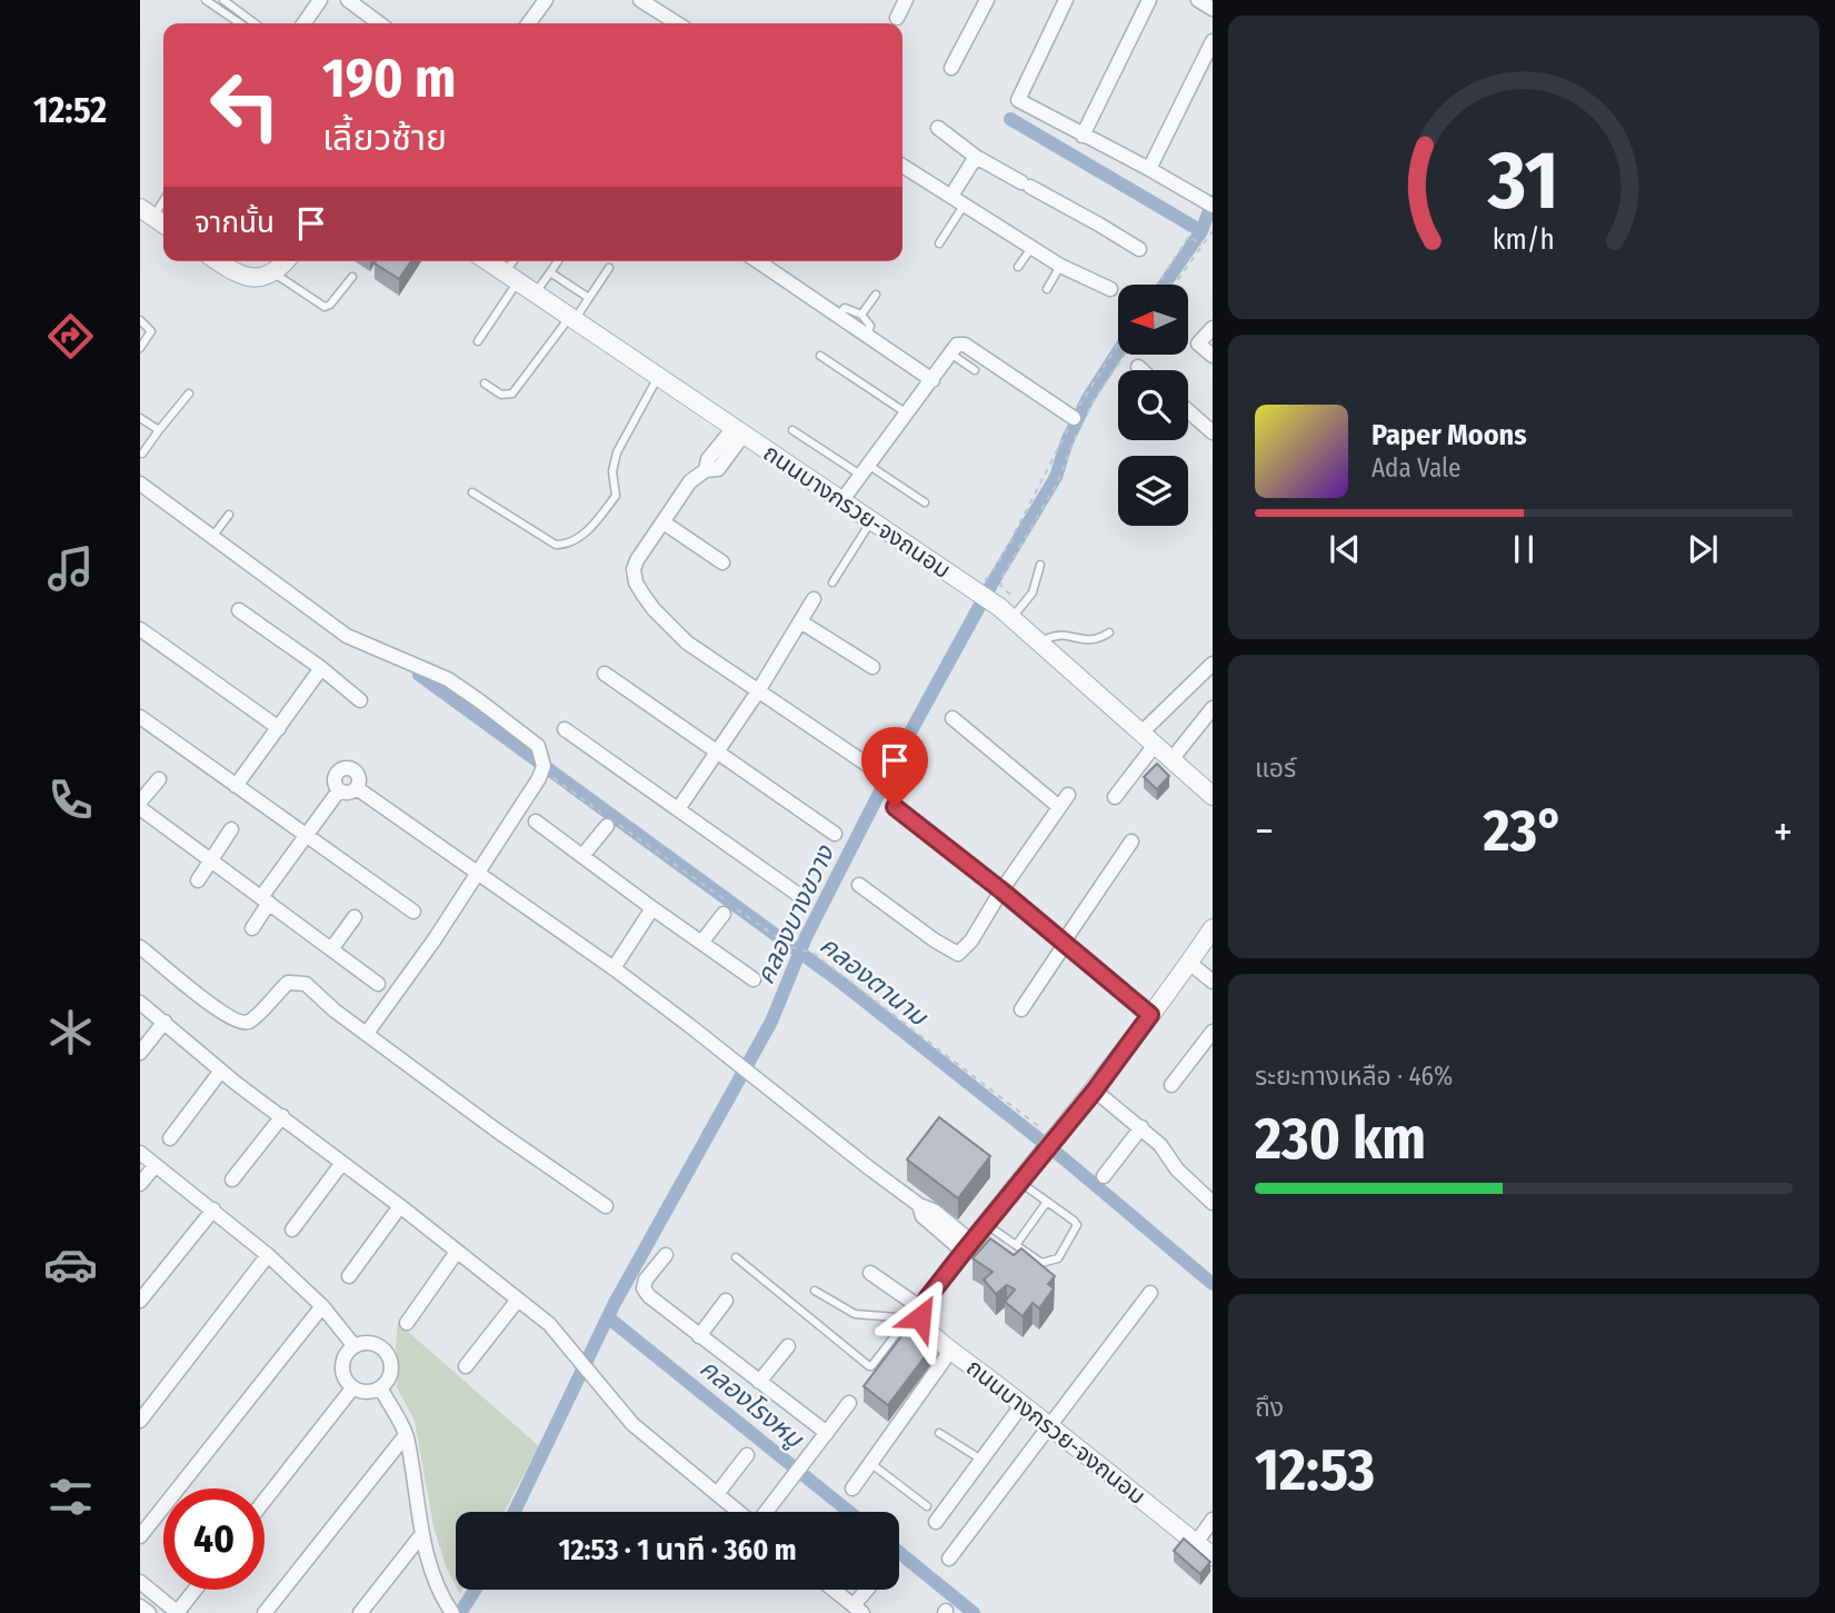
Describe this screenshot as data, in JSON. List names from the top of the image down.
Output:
{
  "streets": {
    "street": ["ถนนบางกรวย-จงถนอม"]
  },
  "water": ["คลองบางขวาง", "คลองตานาม", "คลองโรงหมู"],
  "north": "left",
  "page": {
    "tabs": "12:52",
    "turn": ["190 m", "เลี้ยวซ้าย"],
    "then": "จากนั้น",
    "song": ["Paper Moons", "Ada Vale"],
    "tile": [
      "แอร์",
      ["ระยะทางเหลือ · 46%", "230 km"],
      ["ถึง", "12:53"]
    ],
    "heat": ["−", "23°", "+"],
    "limit": "40",
    "trip": "12:53 · 1 นาที · 360 m",
    "gauge": ["31", "km/h"]
  }
}
